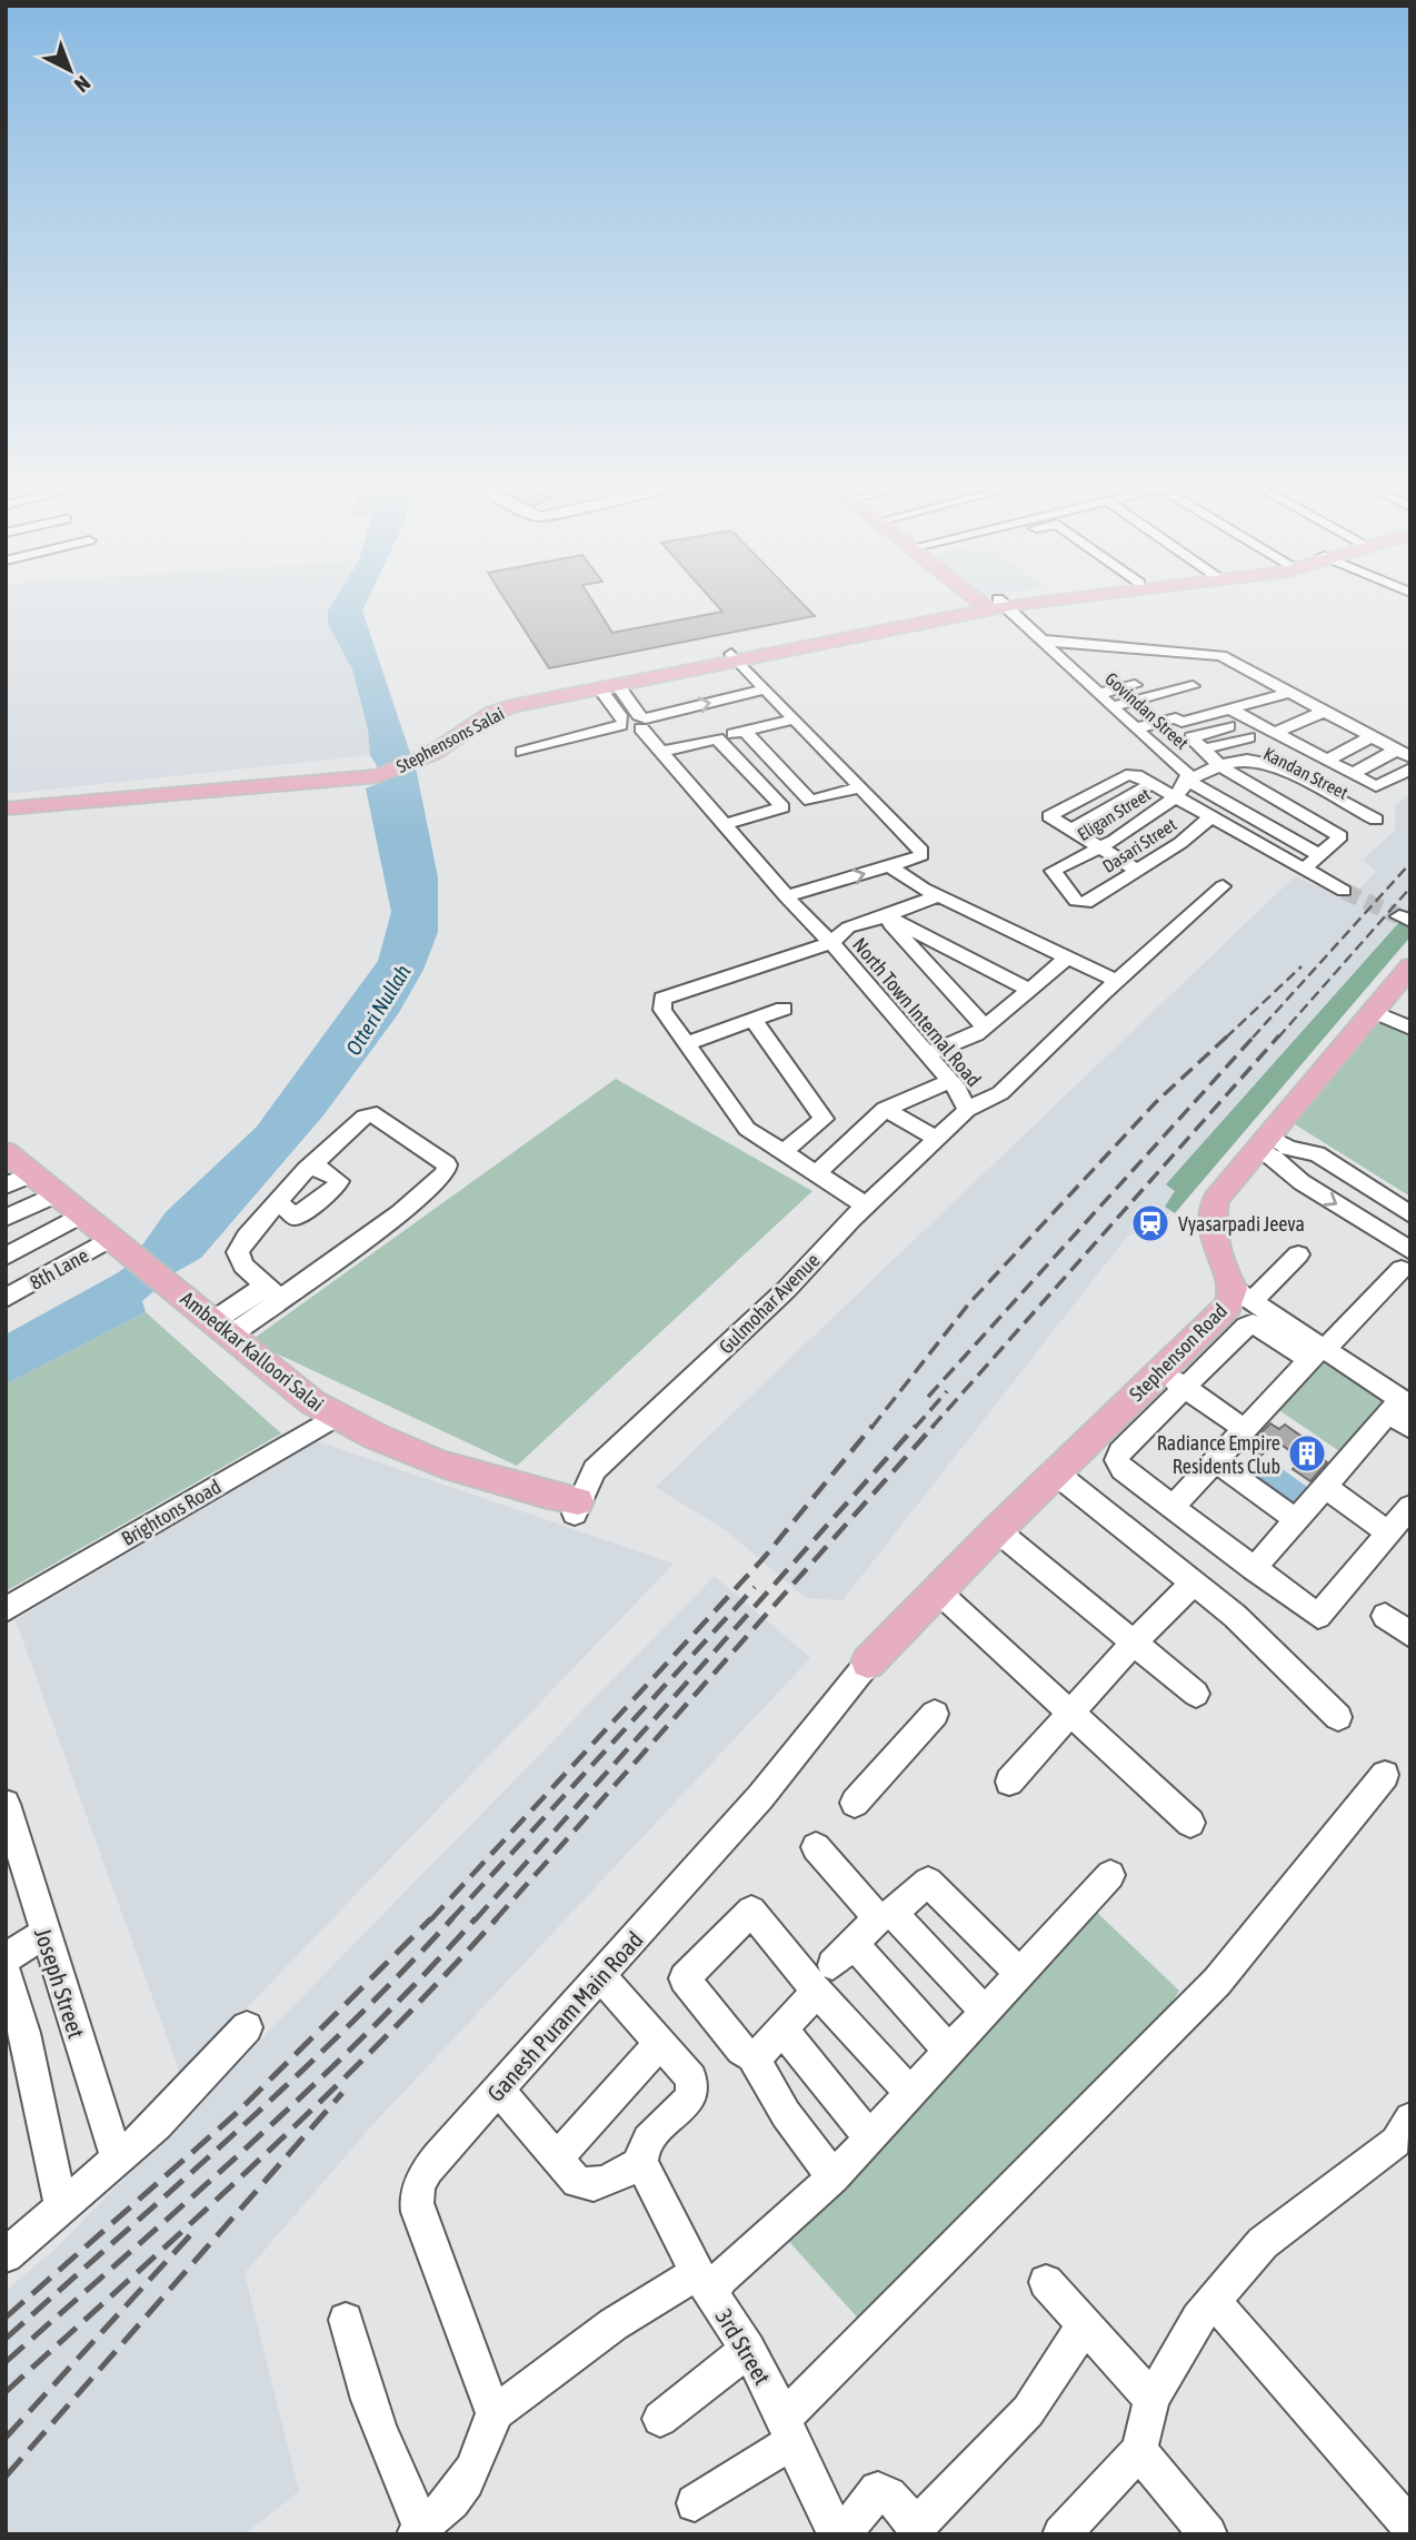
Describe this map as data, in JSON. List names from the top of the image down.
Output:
{
  "streets": {
    "main road": ["Stephensons Salai", "Ambedkar Kalloori Salai", "Stephenson Road"],
    "street": [
      "Govindan Street",
      "Kandan Street",
      "Eligan Street",
      "Dasari Street",
      "North Town Internal Road",
      "8th Lane",
      "Gulmohar Avenue",
      "Brightons Road",
      "Joseph Street",
      "Ganesh Puram Main Road",
      "3rd Street"
    ]
  },
  "crossings": [
    ["Govindan Street", "Stephensons Salai"],
    ["Govindan Street", "Eligan Street"],
    ["Stephensons Salai", "North Town Internal Road"],
    ["Eligan Street", "Dasari Street"],
    ["North Town Internal Road", "Gulmohar Avenue"],
    ["8th Lane", "Ambedkar Kalloori Salai"],
    ["Gulmohar Avenue", "Ambedkar Kalloori Salai"],
    ["Ambedkar Kalloori Salai", "Brightons Road"],
    ["Stephenson Road", "Ganesh Puram Main Road"]
  ],
  "water": ["Otteri Nullah"],
  "places": {
    "station": ["Vyasarpadi Jeeva"],
    "building": ["Radiance Empire Residents Club"]
  },
  "north": "bottom right"
}
